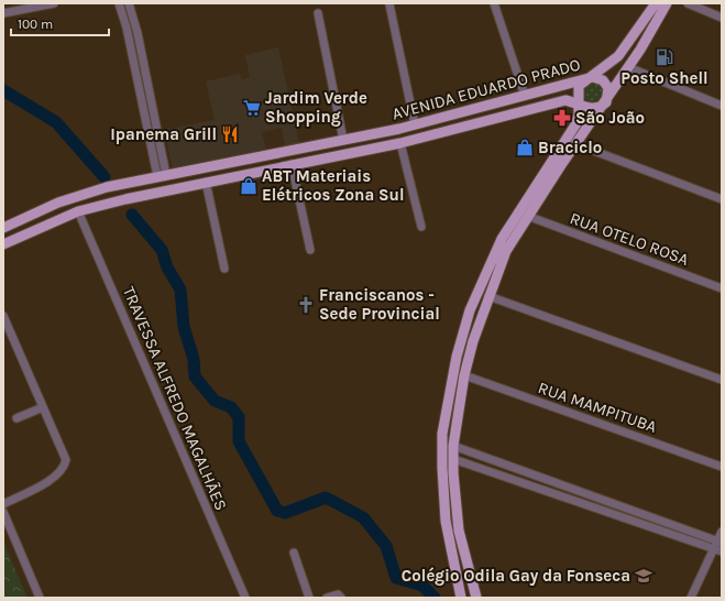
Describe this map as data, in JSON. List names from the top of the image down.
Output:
{
  "streets": {
    "main road": ["AVENIDA EDUARDO PRADO"],
    "street": ["RUA OTELO ROSA", "TRAVESSA ALFREDO MAGALHÃES", "RUA MAMPITUBA"]
  },
  "crossings": [
    ["AVENIDA EDUARDO PRADO", "TRAVESSA ALFREDO MAGALHÃES"]
  ],
  "places": {
    "fuel station": ["Posto Shell"],
    "supermarket": ["Jardim Verde Shopping"],
    "pharmacy": ["São João"],
    "restaurant": ["Ipanema Grill"],
    "shop": ["Braciclo", "ABT Materiais Elétricos Zona Sul"],
    "church": ["Franciscanos - Sede Provincial"],
    "school or university": ["Colégio Odila Gay da Fonseca"]
  },
  "scale_bar": "100 m"
}
